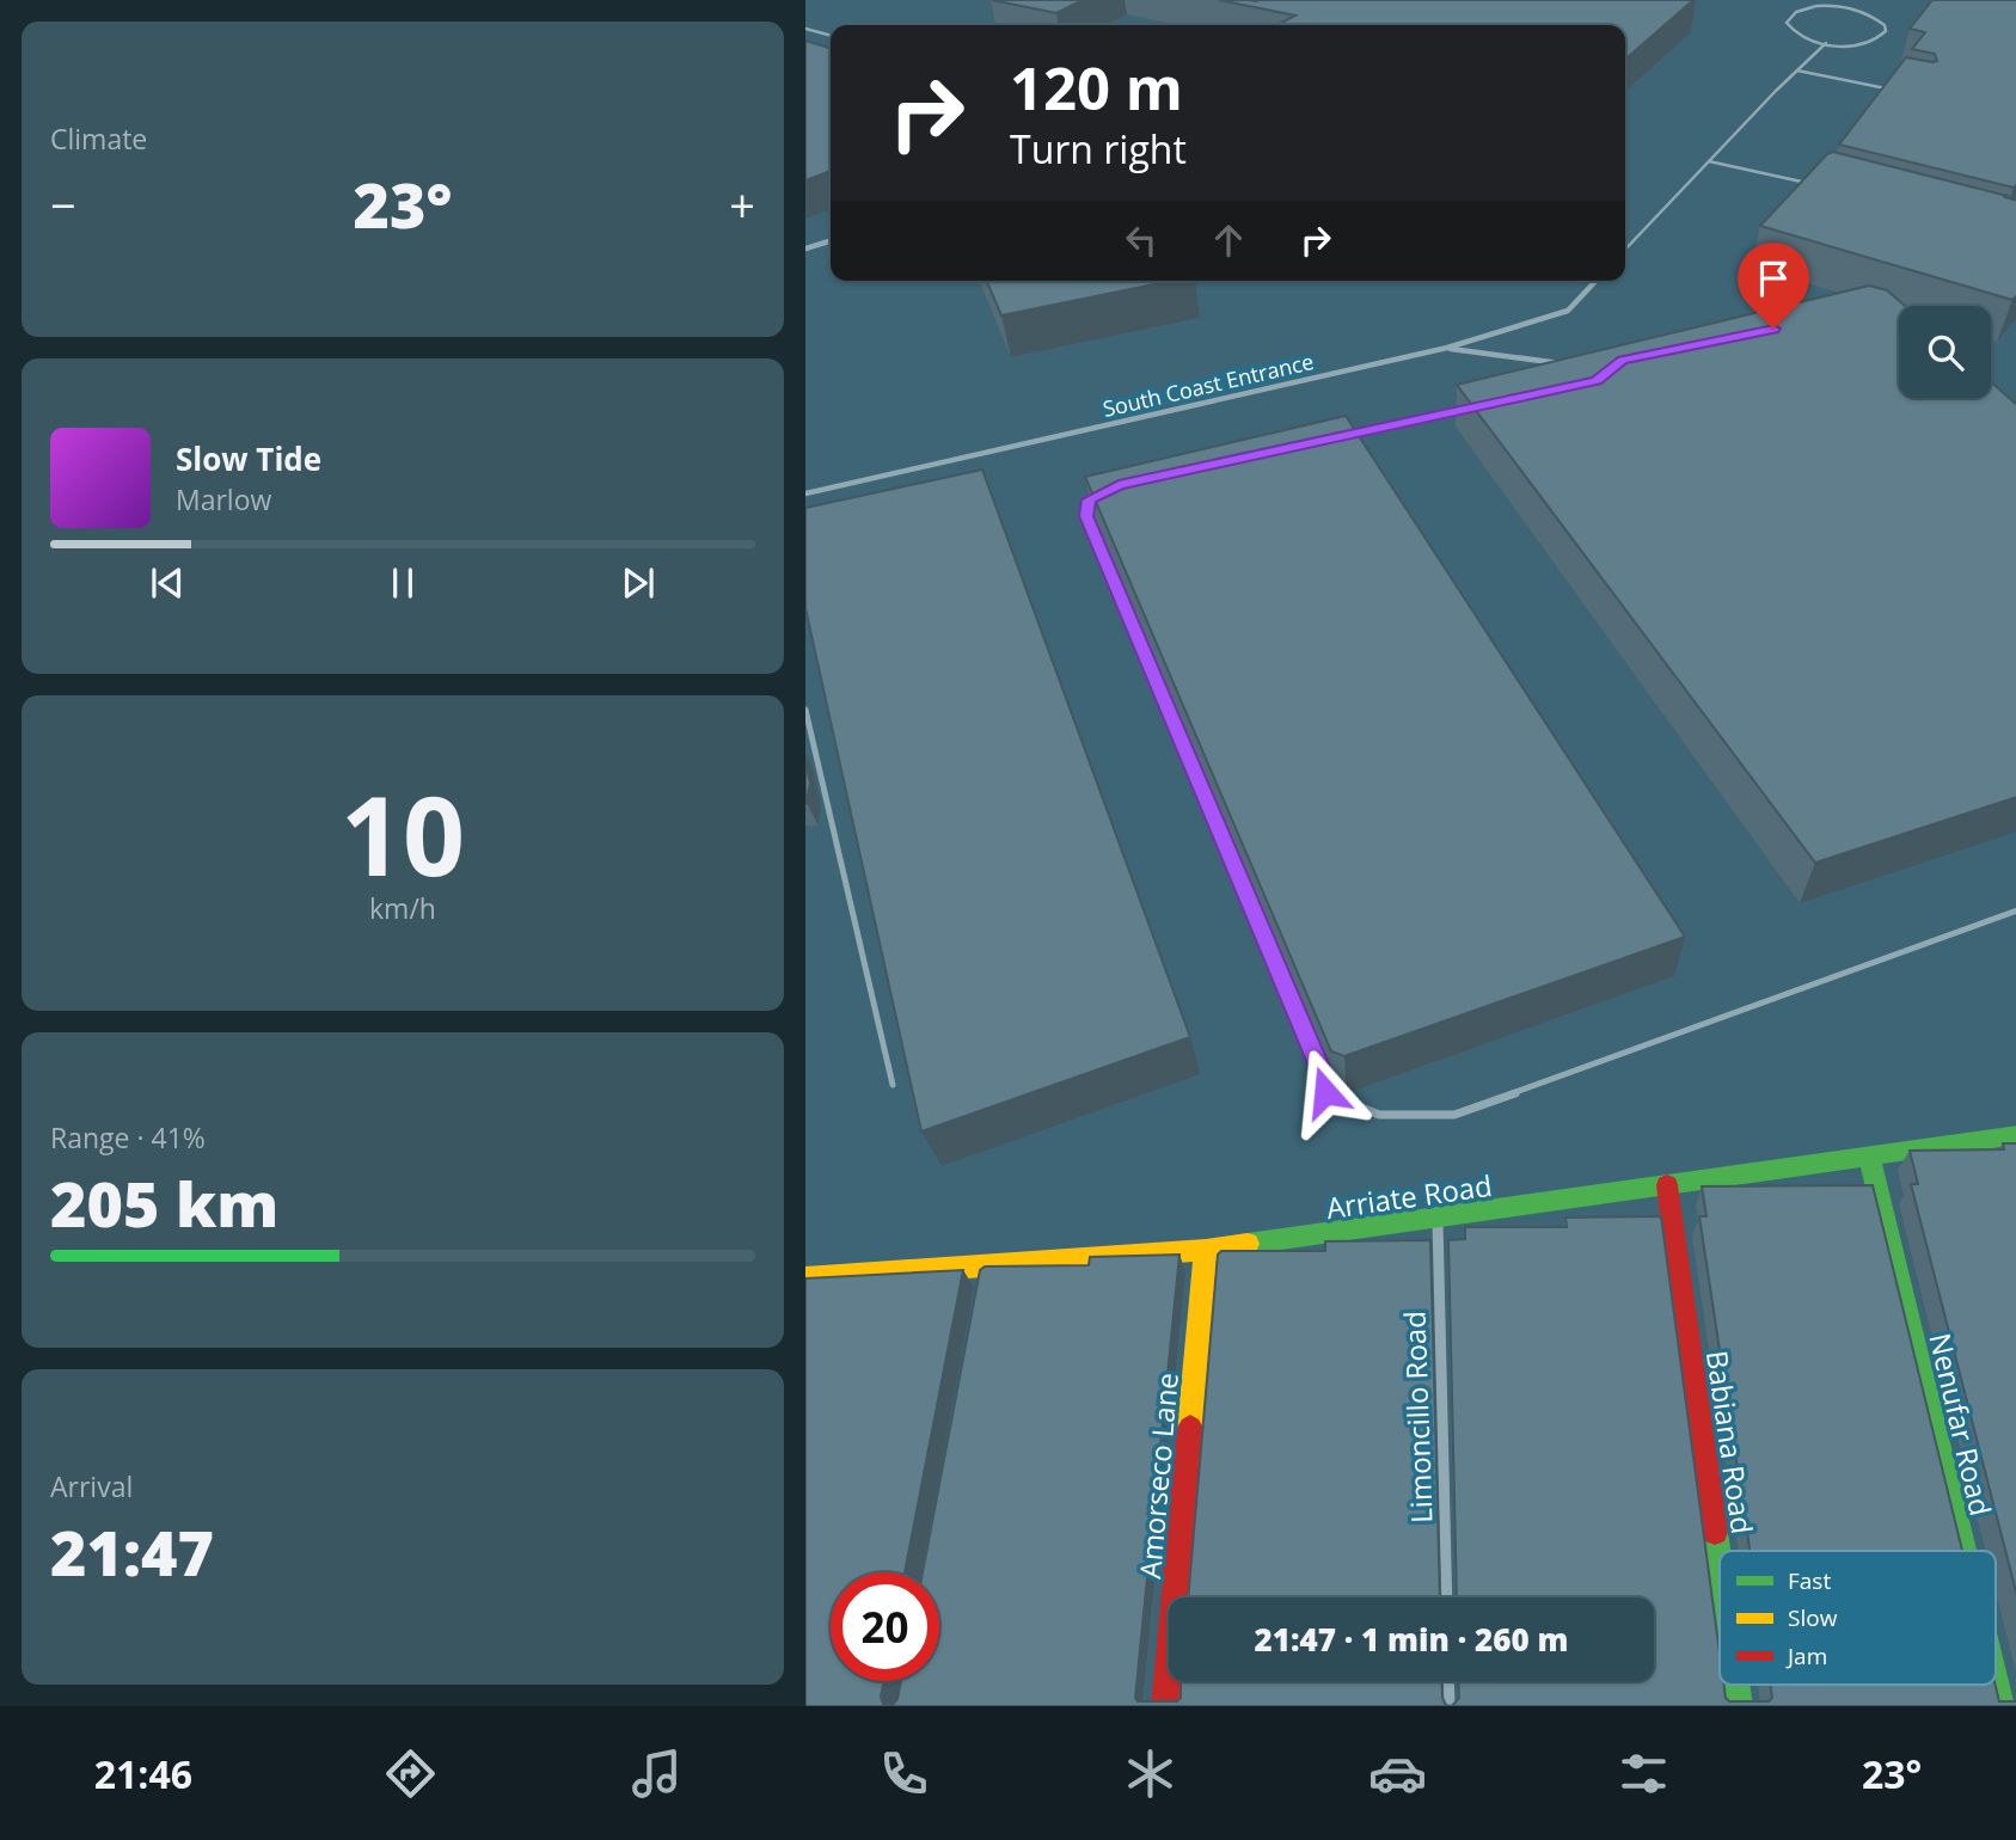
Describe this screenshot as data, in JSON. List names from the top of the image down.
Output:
{
  "streets": {
    "street": [
      "Arriate Road",
      "Limoncillo Road",
      "Nenufar Road",
      "Babiana Road",
      "Amorseco Lane"
    ],
    "lane": ["South Coast Entrance"]
  },
  "crossings": [
    ["Arriate Road", "Limoncillo Road"],
    ["Arriate Road", "Nenufar Road"],
    ["Arriate Road", "Babiana Road"],
    ["Arriate Road", "Amorseco Lane"]
  ],
  "legend": ["Fast", "Slow", "Jam"],
  "page": {
    "tile": [
      "Climate",
      ["10", "km/h"],
      ["Range · 41%", "205 km"],
      ["Arrival", "21:47"]
    ],
    "turn": ["120 m", "Turn right"],
    "heat": ["−", "23°", "+"],
    "song": ["Slow Tide", "Marlow"],
    "limit": "20",
    "trip": "21:47 · 1 min · 260 m",
    "tabs": ["21:46", "23°"]
  }
}
